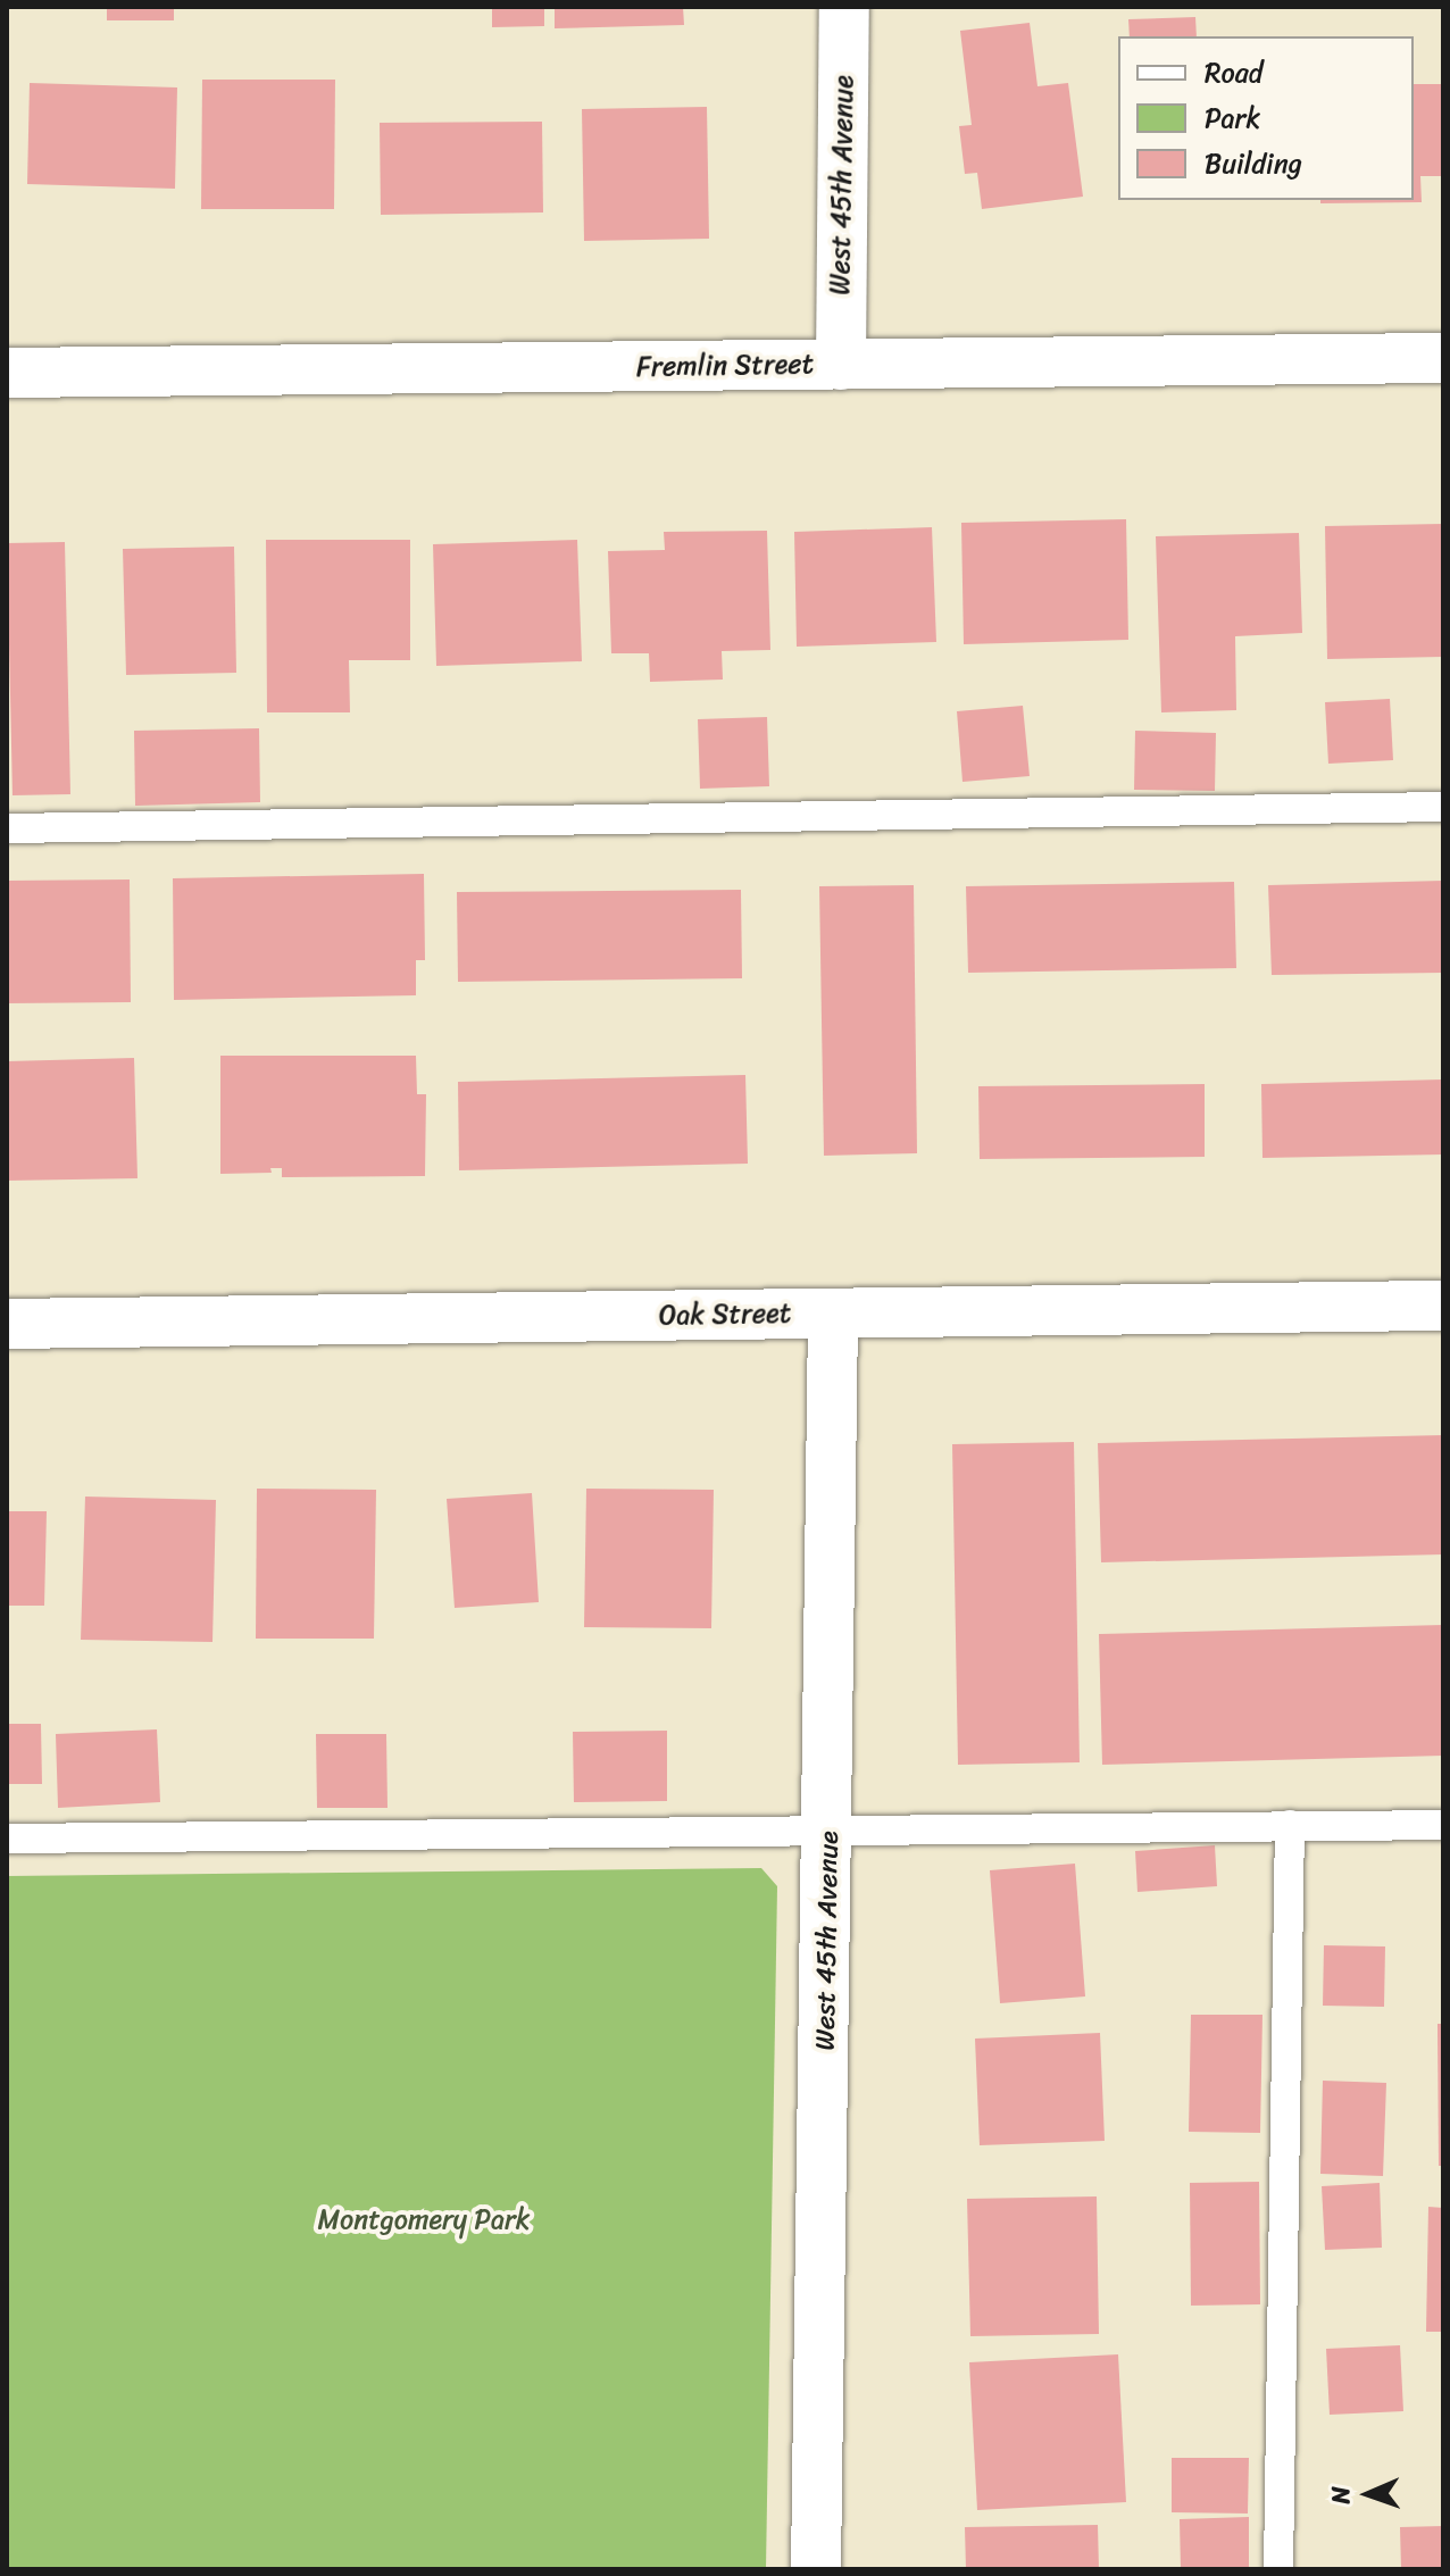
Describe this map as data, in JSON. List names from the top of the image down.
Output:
{
  "streets": {
    "street": ["West 45th Avenue", "Fremlin Street", "Oak Street"]
  },
  "crossings": [
    ["West 45th Avenue", "Fremlin Street"],
    ["West 45th Avenue", "Oak Street"]
  ],
  "parks": ["Montgomery Park"],
  "legend": ["Road", "Park", "Building"],
  "north": "left"
}
